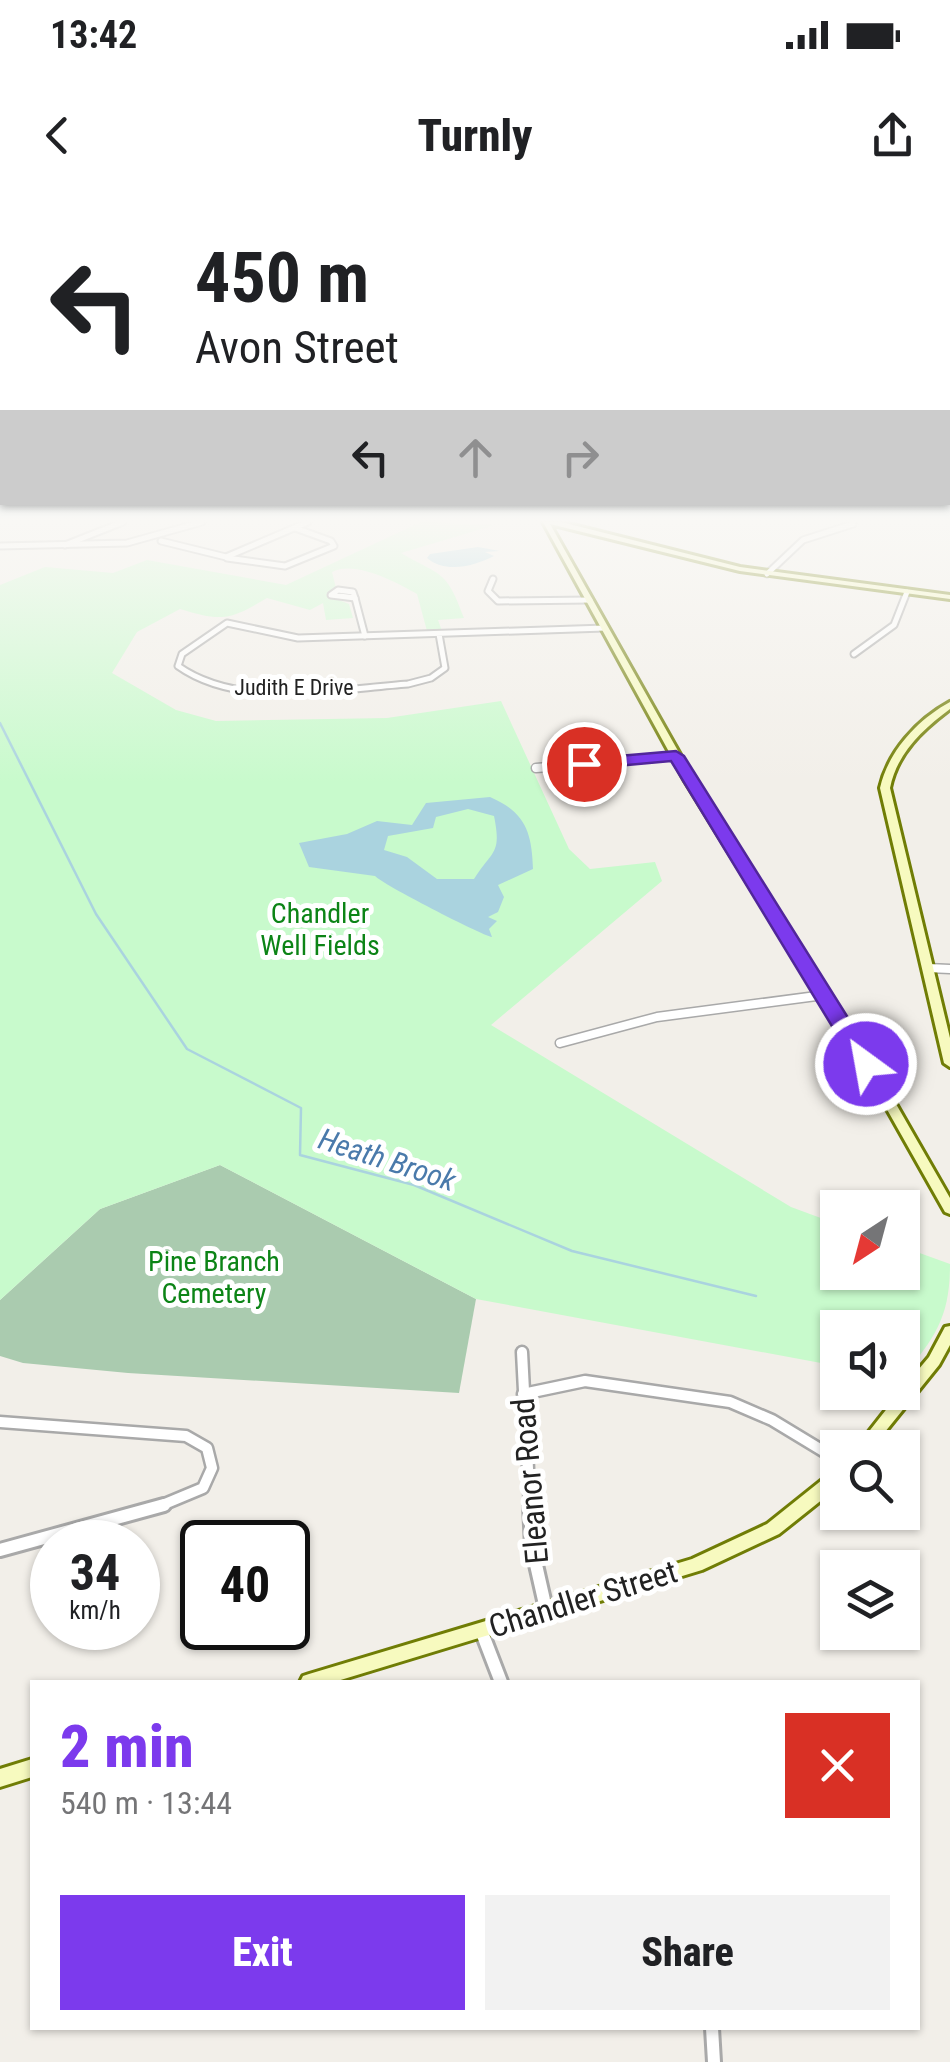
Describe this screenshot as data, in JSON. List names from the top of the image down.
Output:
{
  "streets": {
    "street": ["Judith E Drive", "Eleanor Road", "Chandler Street"]
  },
  "crossings": [
    ["Eleanor Road", "Chandler Street"]
  ],
  "water": ["Heath Brook"],
  "parks": ["Chandler Well Fields", "Pine Branch Cemetery"],
  "north": "bottom left",
  "page": {
    "status": "13:42",
    "header": "Turnly",
    "turn": ["450 m", "Avon Street"],
    "speed": "34 km/h",
    "limit": "40",
    "heading": ["2 min", "540 m · 13:44"],
    "buttons": ["Exit", "Share"]
  }
}
